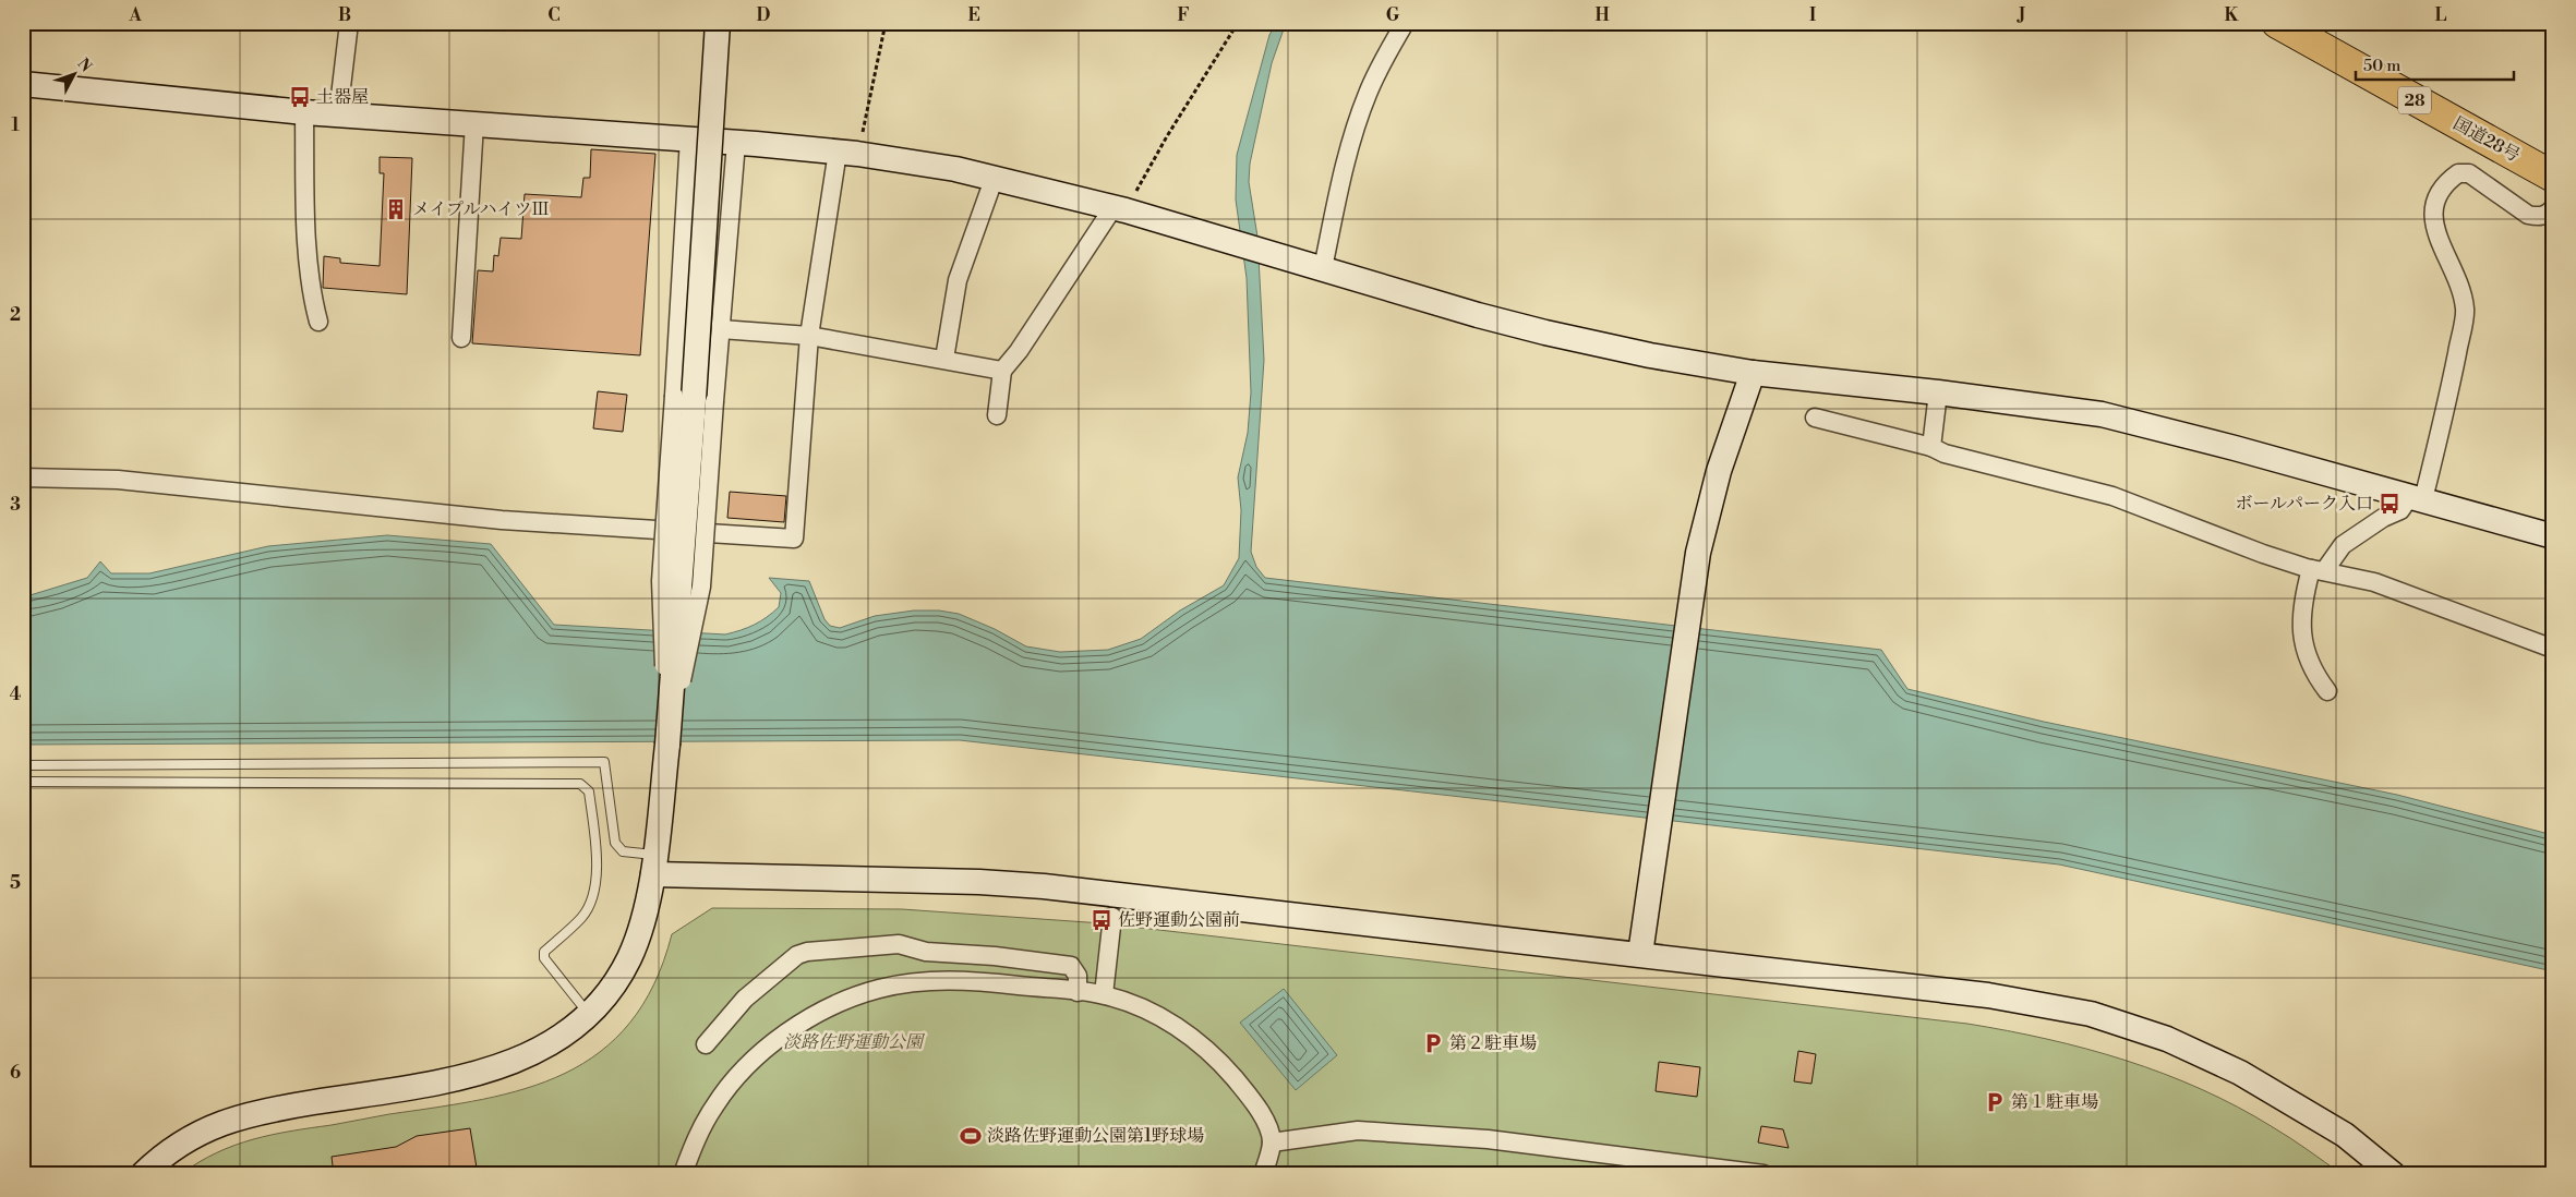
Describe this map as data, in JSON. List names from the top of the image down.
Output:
{
  "streets": {
    "highway": ["28", "国道28号"]
  },
  "parks": ["淡路佐野運動公園"],
  "places": {
    "bus stop": ["土器屋", "ボールパーク入口", "佐野運動公園前"],
    "building": ["メイプルハイツⅢ"],
    "parking": ["第２駐車場", "第１駐車場"],
    "sports": ["淡路佐野運動公園第1野球場"]
  },
  "scale_bar": "50 m",
  "north": "top right",
  "grid": {
    "columns": [
      "A",
      "B",
      "C",
      "D",
      "E",
      "F",
      "G",
      "H",
      "I",
      "J",
      "K",
      "L"
    ],
    "rows": [
      "1",
      "2",
      "3",
      "4",
      "5",
      "6"
    ]
  }
}
